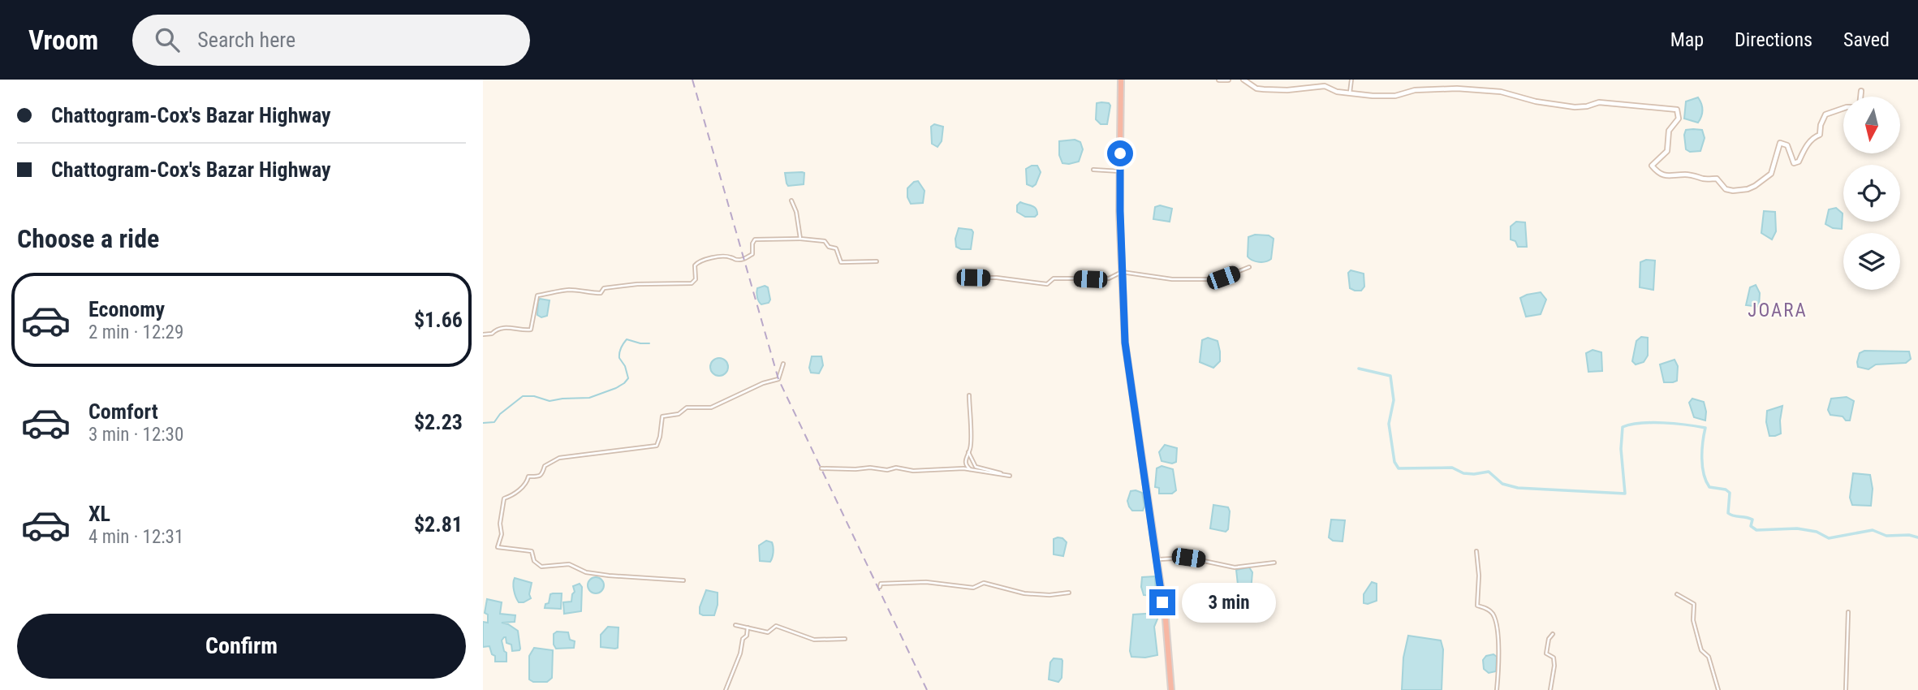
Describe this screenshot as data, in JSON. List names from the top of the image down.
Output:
{
  "districts": ["JOARA"],
  "north": "bottom",
  "page": {
    "header": "Vroom",
    "search": "Search here",
    "nav": ["Map", "Directions", "Saved"],
    "banner": ["Chattogram-Cox's Bazar Highway", "Chattogram-Cox's Bazar Highway"],
    "heading": "Choose a ride",
    "list": [
      {
        "name": "Economy",
        "note": "2 min · 12:29",
        "value": "$1.66"
      },
      {
        "name": "Comfort",
        "note": "3 min · 12:30",
        "value": "$2.23"
      },
      {
        "name": "XL",
        "note": "4 min · 12:31",
        "value": "$2.81"
      }
    ],
    "bubble": "3 min",
    "buttons": "Confirm"
  }
}
